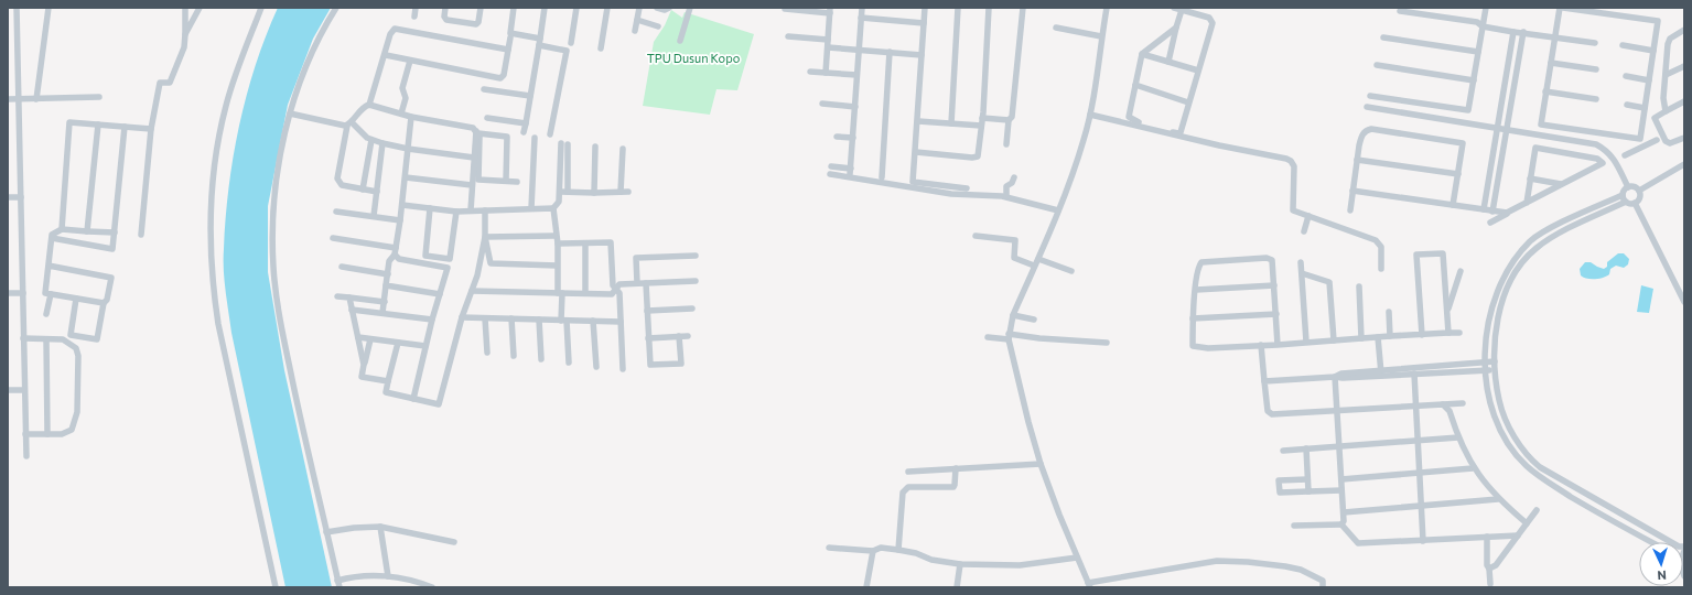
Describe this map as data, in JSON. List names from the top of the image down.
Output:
{
  "parks": ["TPU Dusun Kopo"],
  "north": "bottom"
}
